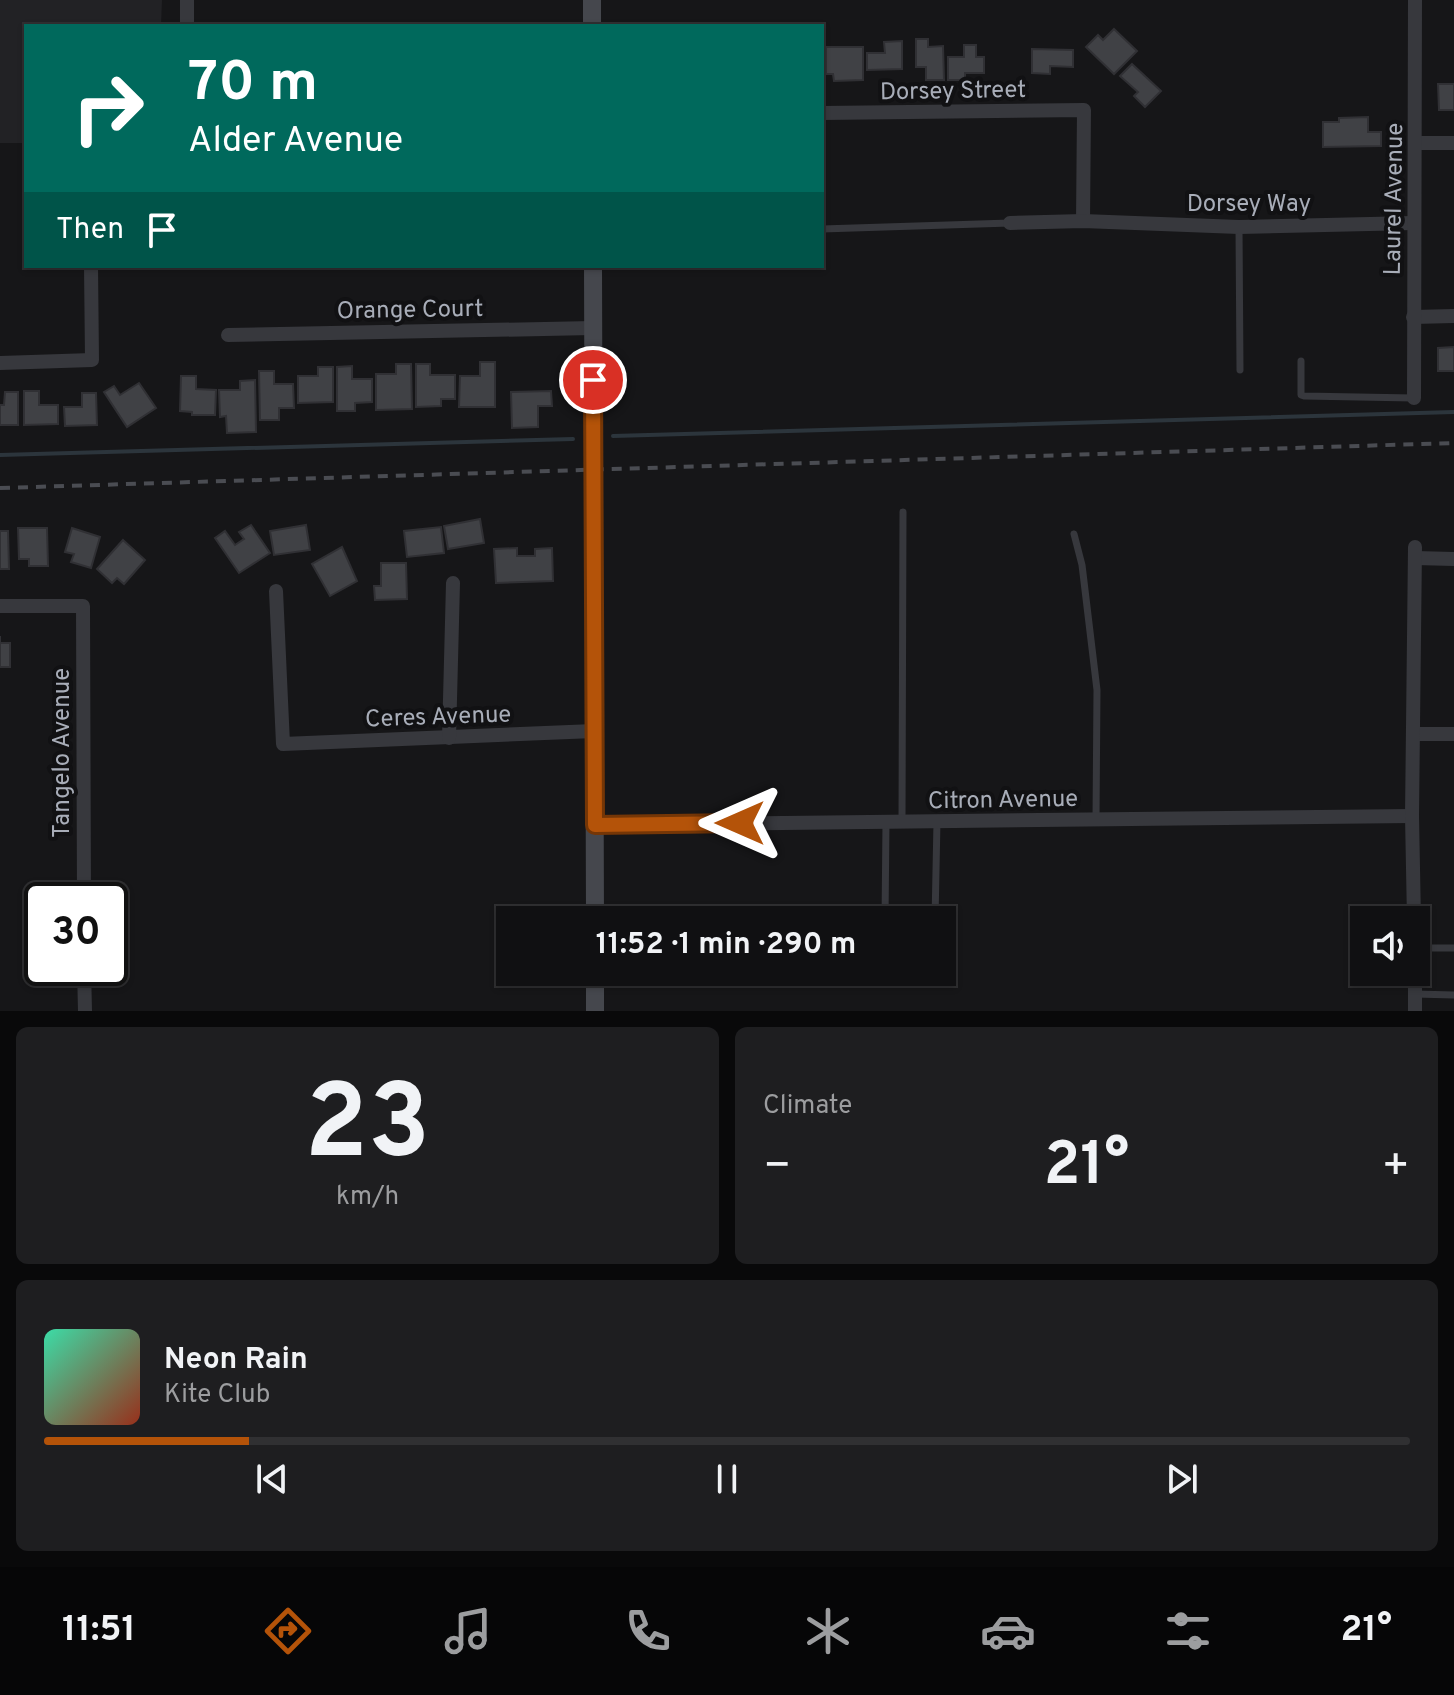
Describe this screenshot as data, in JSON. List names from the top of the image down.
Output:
{
  "streets": {
    "street": [
      "Dorsey Street",
      "Laurel Avenue",
      "Dorsey Way",
      "Orange Court",
      "Ceres Avenue",
      "Tangelo Avenue",
      "Citron Avenue"
    ]
  },
  "crossings": [
    ["Dorsey Street", "Dorsey Way"],
    ["Laurel Avenue", "Dorsey Way"]
  ],
  "page": {
    "turn": ["70 m", "Alder Avenue"],
    "then": "Then",
    "limit": "30",
    "trip": "11:52 · 1 min · 290 m",
    "tile": [
      ["23", "km/h"],
      "Climate"
    ],
    "heat": ["−", "21°", "+"],
    "song": ["Neon Rain", "Kite Club"],
    "tabs": ["11:51", "21°"]
  }
}
